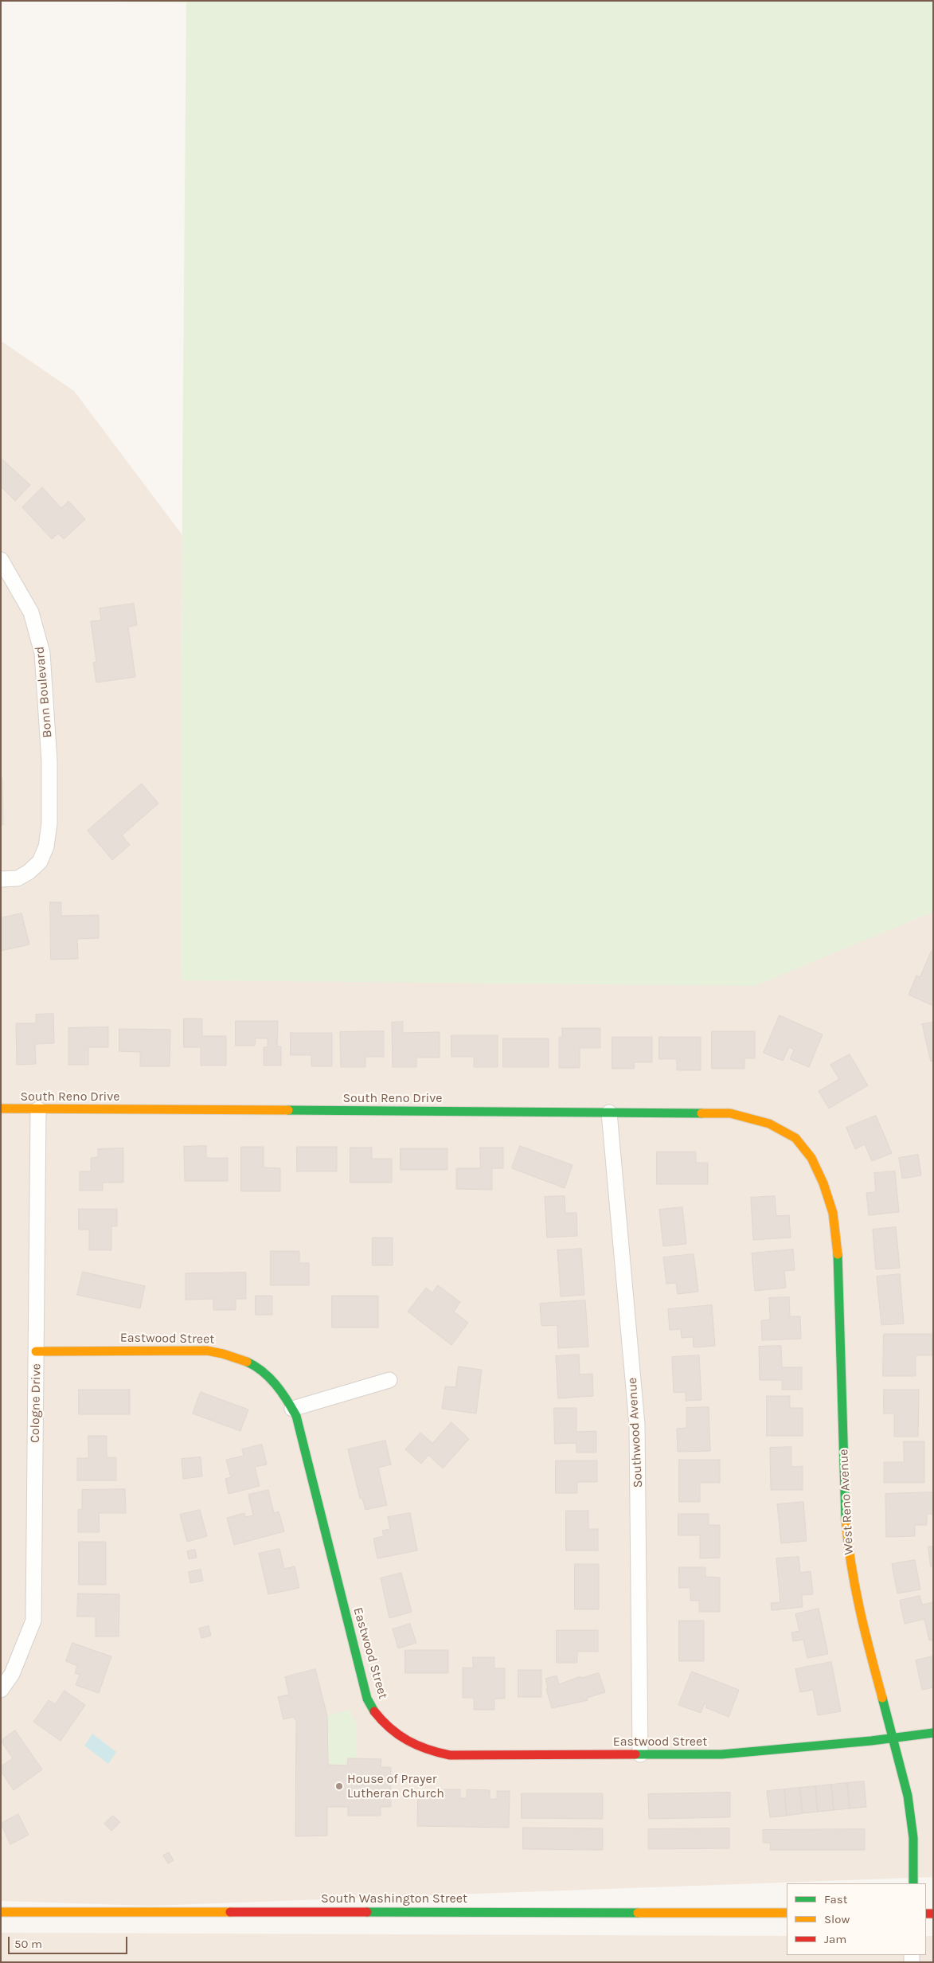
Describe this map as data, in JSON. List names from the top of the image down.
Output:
{
  "streets": {
    "street": [
      "Bonn Boulevard",
      "South Reno Drive",
      "Eastwood Street",
      "Cologne Drive",
      "Southwood Avenue",
      "West Reno Avenue",
      "South Washington Street"
    ]
  },
  "crossings": [
    ["South Reno Drive", "Cologne Drive"],
    ["South Reno Drive", "Southwood Avenue"],
    ["South Reno Drive", "West Reno Avenue"],
    ["Eastwood Street", "Cologne Drive"],
    ["Eastwood Street", "Southwood Avenue"],
    ["Eastwood Street", "West Reno Avenue"]
  ],
  "places": ["House of Prayer Lutheran Church"],
  "legend": ["Fast", "Slow", "Jam"],
  "scale_bar": "50 m"
}
